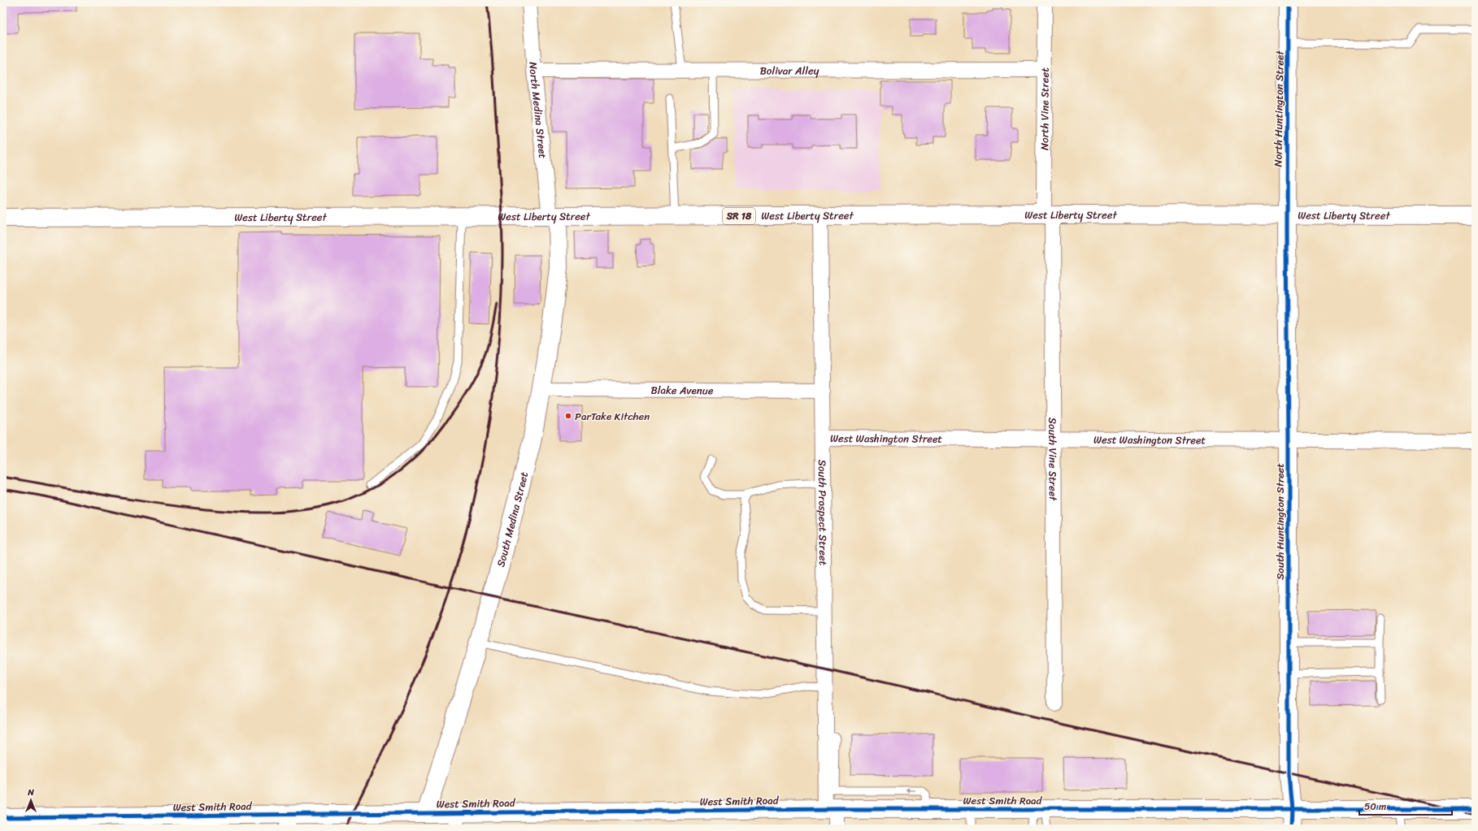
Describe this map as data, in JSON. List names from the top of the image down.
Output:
{
  "streets": {
    "main road": [
      "North Huntington Street",
      "West Liberty Street",
      "SR 18",
      "South Medina Street",
      "South Huntington Street",
      "West Smith Road"
    ],
    "street": [
      "Bolivar Alley",
      "North Vine Street",
      "North Medina Street",
      "Blake Avenue",
      "West Washington Street",
      "South Vine Street",
      "South Prospect Street"
    ]
  },
  "crossings": [
    ["Bolivar Alley", "North Vine Street"],
    ["Bolivar Alley", "North Medina Street"],
    ["North Vine Street", "West Liberty Street"],
    ["North Vine Street", "South Vine Street"],
    ["North Huntington Street", "West Liberty Street"],
    ["North Huntington Street", "South Huntington Street"],
    ["North Medina Street", "West Liberty Street"],
    ["North Medina Street", "South Medina Street"],
    ["West Liberty Street", "South Vine Street"],
    ["West Liberty Street", "South Prospect Street"],
    ["West Liberty Street", "South Medina Street"],
    ["West Liberty Street", "South Huntington Street"],
    ["Blake Avenue", "South Prospect Street"],
    ["Blake Avenue", "South Medina Street"],
    ["West Washington Street", "South Vine Street"],
    ["West Washington Street", "South Prospect Street"],
    ["West Washington Street", "South Huntington Street"],
    ["South Prospect Street", "West Smith Road"],
    ["South Medina Street", "West Smith Road"],
    ["South Huntington Street", "West Smith Road"]
  ],
  "places": ["ParTake Kitchen"],
  "scale_bar": "50 m",
  "north": "top"
}
